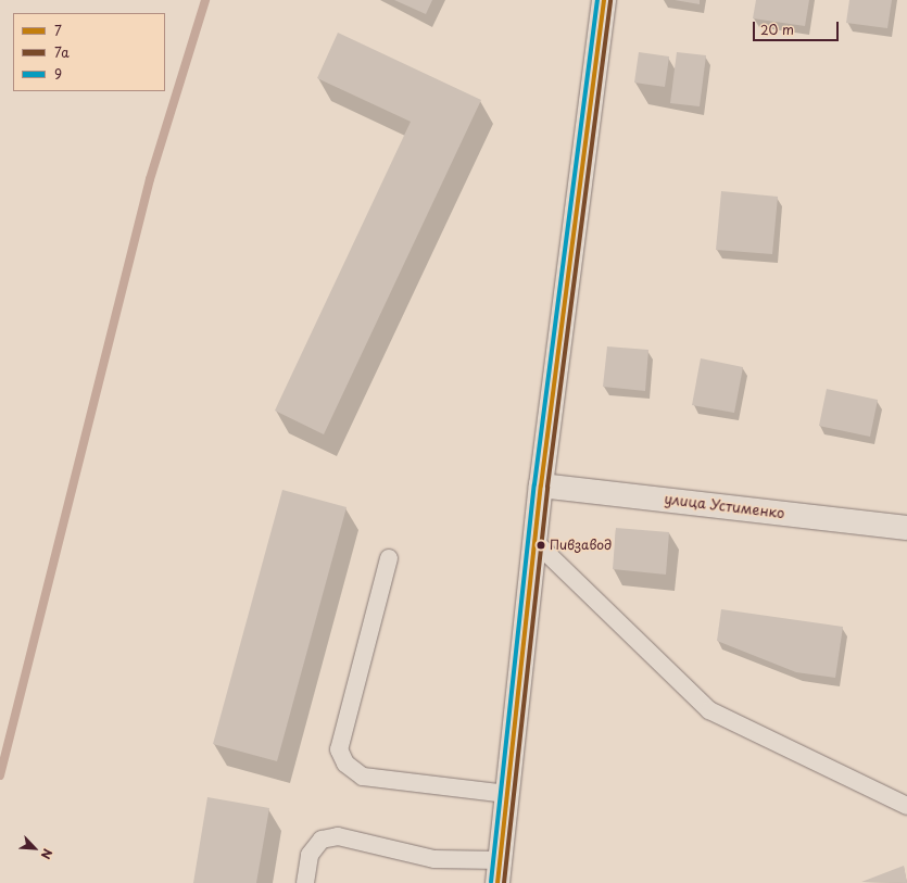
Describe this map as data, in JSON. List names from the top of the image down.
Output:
{
  "streets": {
    "street": ["улица Устименко"]
  },
  "places": ["Пивзавод"],
  "lines": ["transit line 7", "transit line 9", "transit line 7а"],
  "legend": ["7", "7а", "9"],
  "scale_bar": "20 m",
  "north": "bottom right"
}
